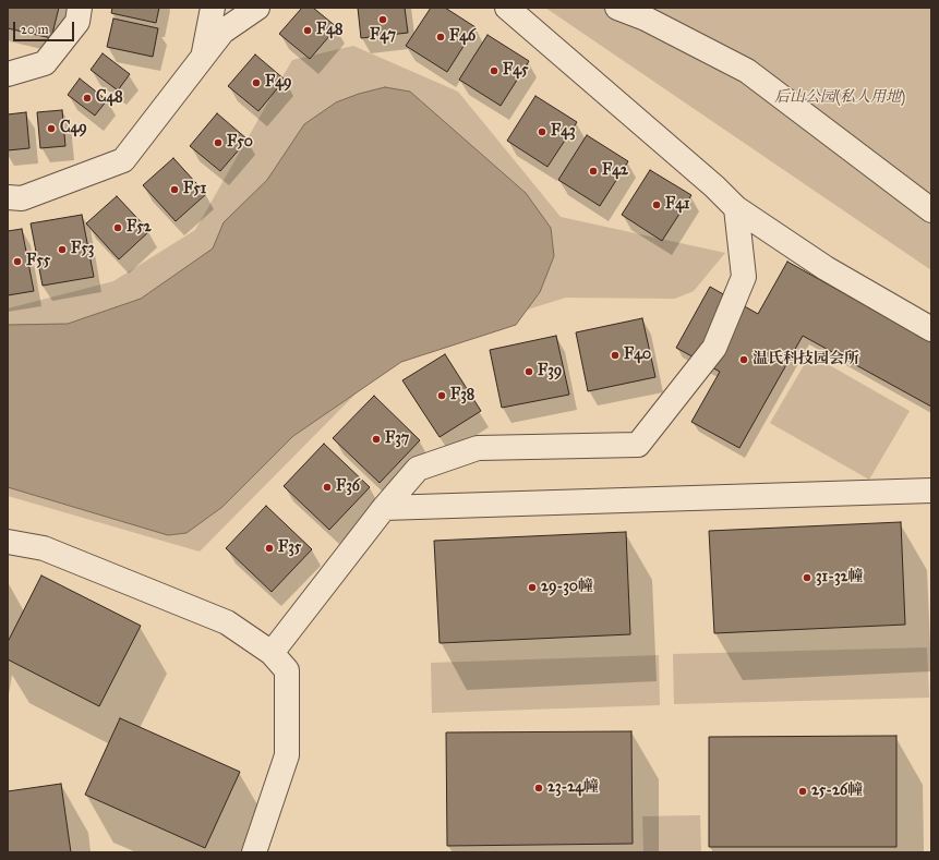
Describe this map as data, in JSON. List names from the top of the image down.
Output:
{
  "parks": ["后山公园(私人用地)"],
  "places": [
    "F47",
    "F48",
    "F46",
    "F45",
    "F49",
    "C48",
    "C49",
    "F43",
    "F50",
    "F42",
    "F51",
    "F41",
    "F52",
    "F53",
    "F55",
    "F40",
    "温氏科技园会所",
    "F39",
    "F38",
    "F37",
    "F36",
    "F35",
    "31-32幢",
    "29-30幢",
    "23-24幢",
    "25-26幢"
  ],
  "scale_bar": "20 m"
}
